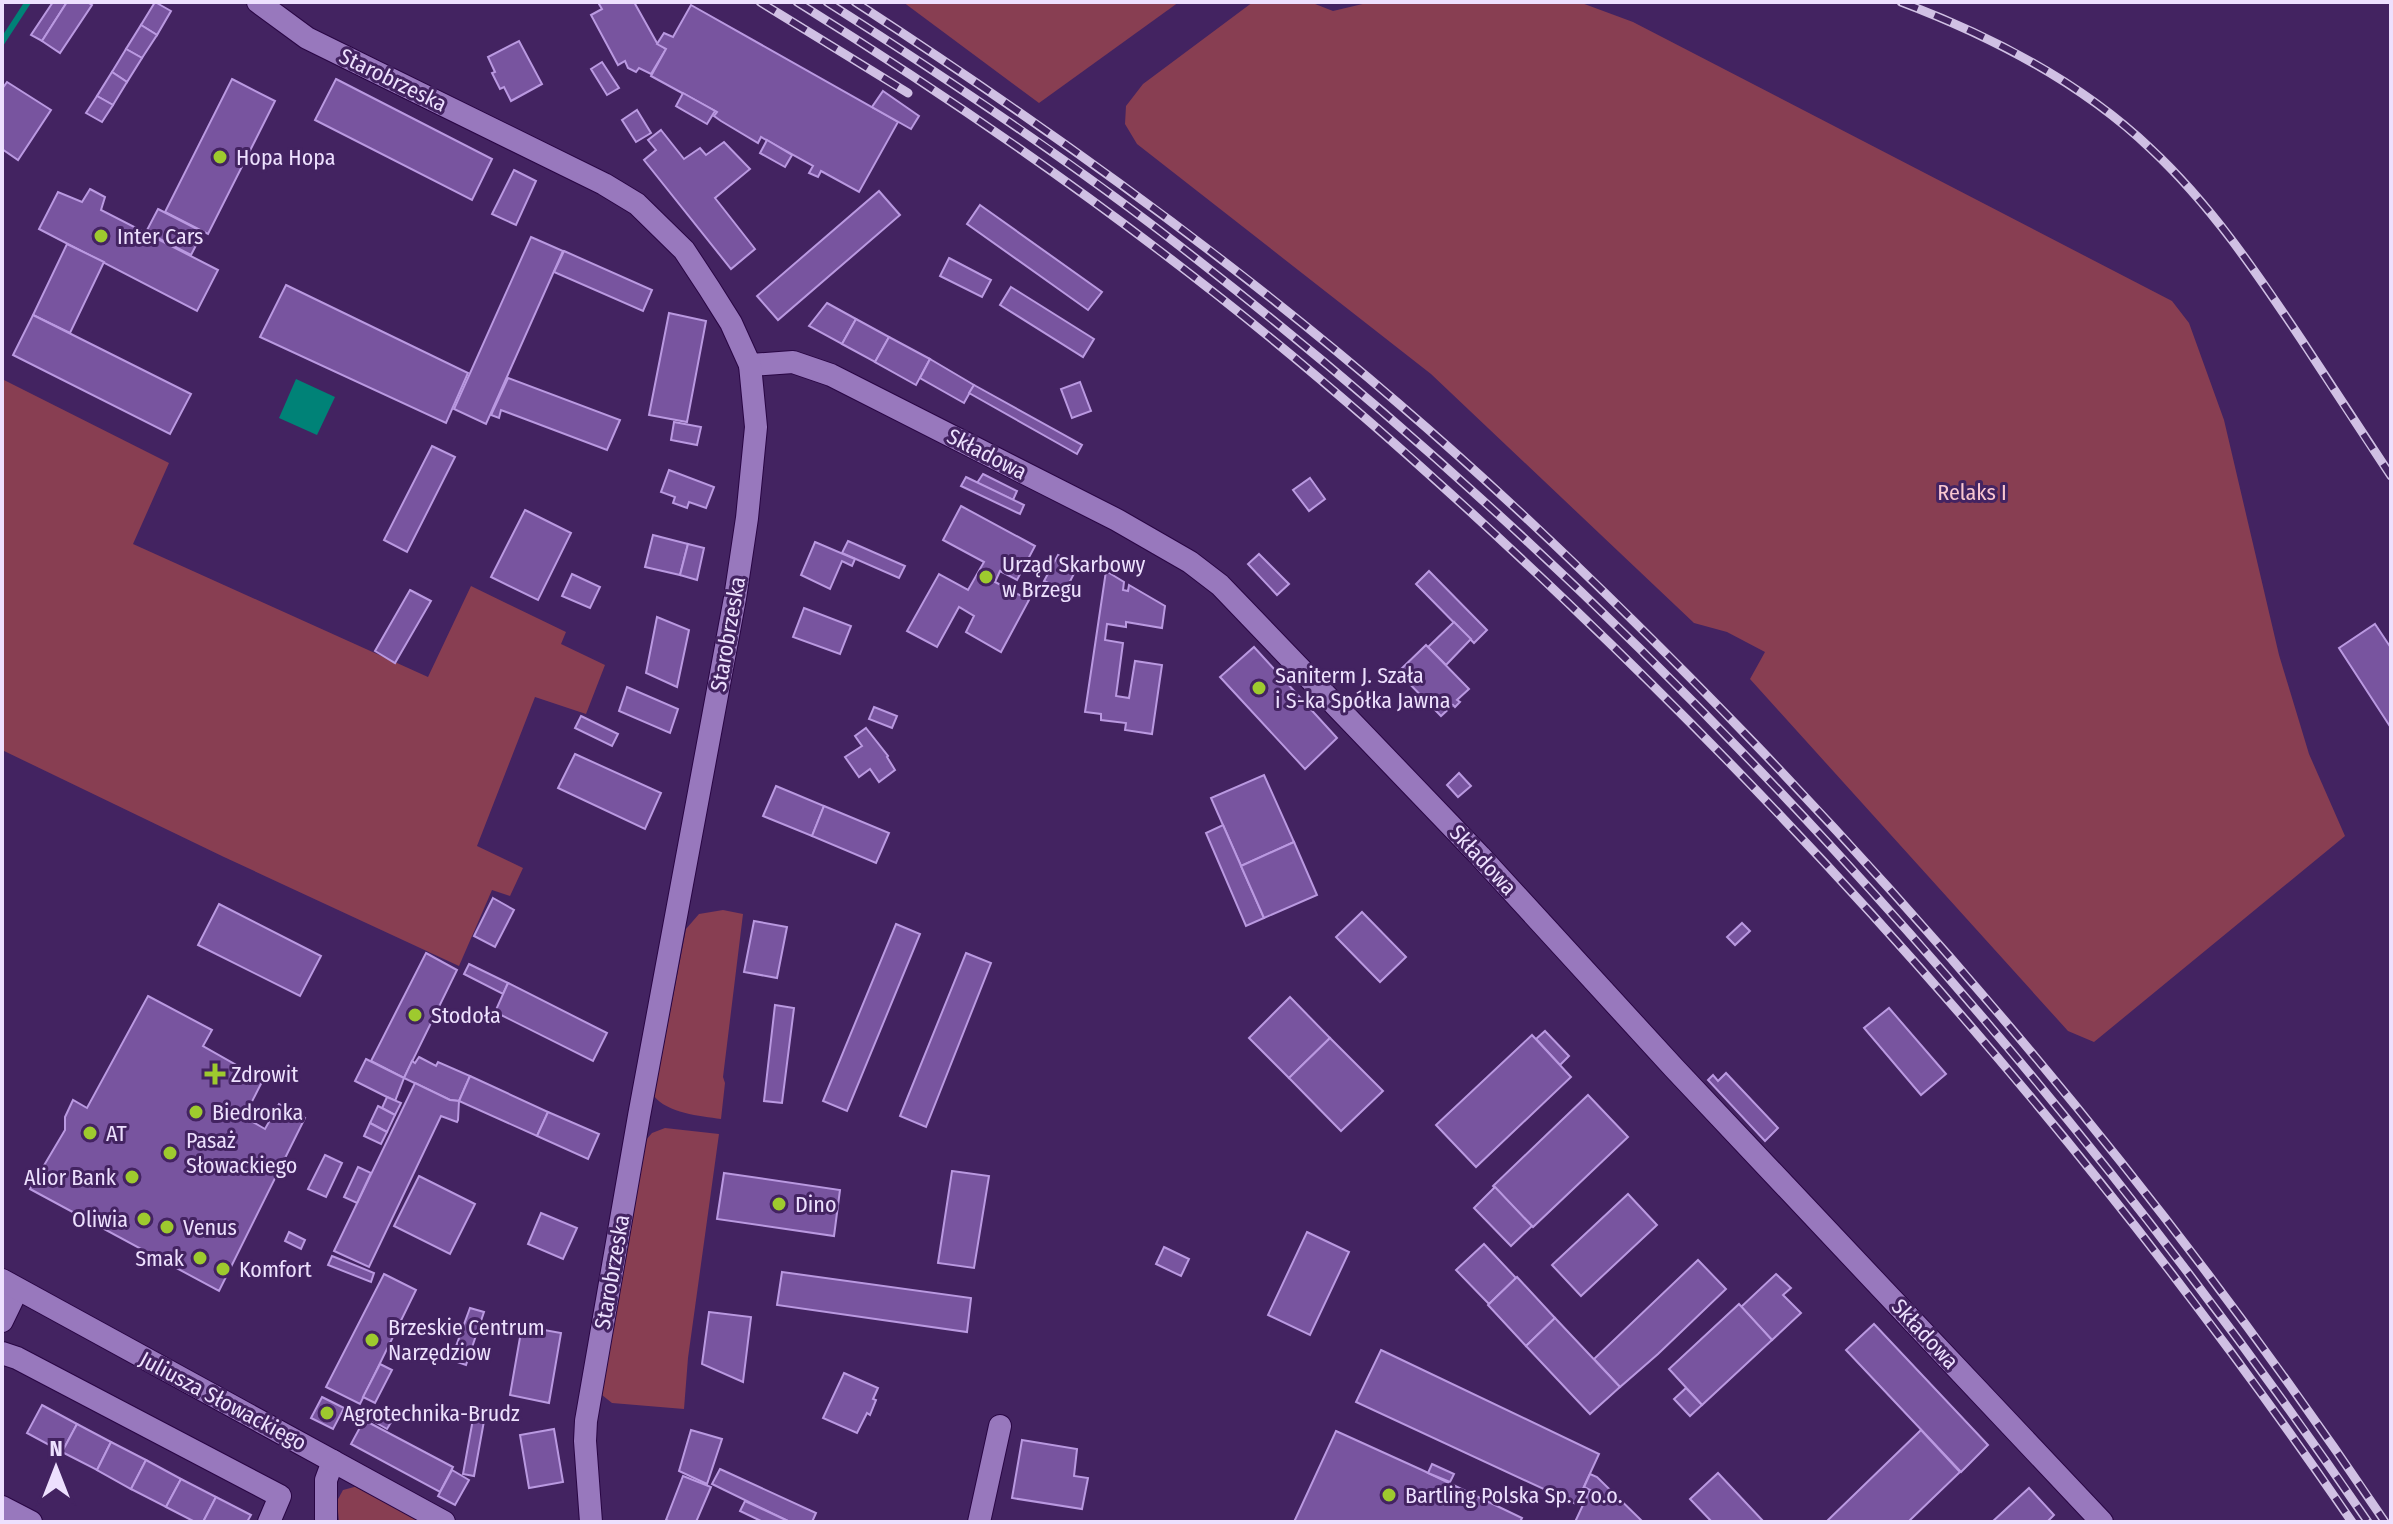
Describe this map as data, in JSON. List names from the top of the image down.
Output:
{
  "streets": {
    "street": ["Starobrzeska", "Składowa", "Juliusza Słowackiego"]
  },
  "crossings": [
    ["Starobrzeska", "Składowa"]
  ],
  "parks": ["Relaks I"],
  "places": {
    "other": [
      "Hopa Hopa",
      "Inter Cars",
      "Urząd Skarbowy w Brzegu",
      "Saniterm J. Szała i S-ka Spółka Jawna",
      "Stodoła",
      "Biedronka",
      "AT",
      "Pasaż Słowackiego",
      "Alior Bank",
      "Dino",
      "Oliwia",
      "Venus",
      "Smak",
      "Komfort",
      "Brzeskie Centrum Narzędziow",
      "Agrotechnika-Brudz",
      "Bartling Polska Sp. z o.o."
    ],
    "health": ["Zdrowit"]
  },
  "north": "top"
}
